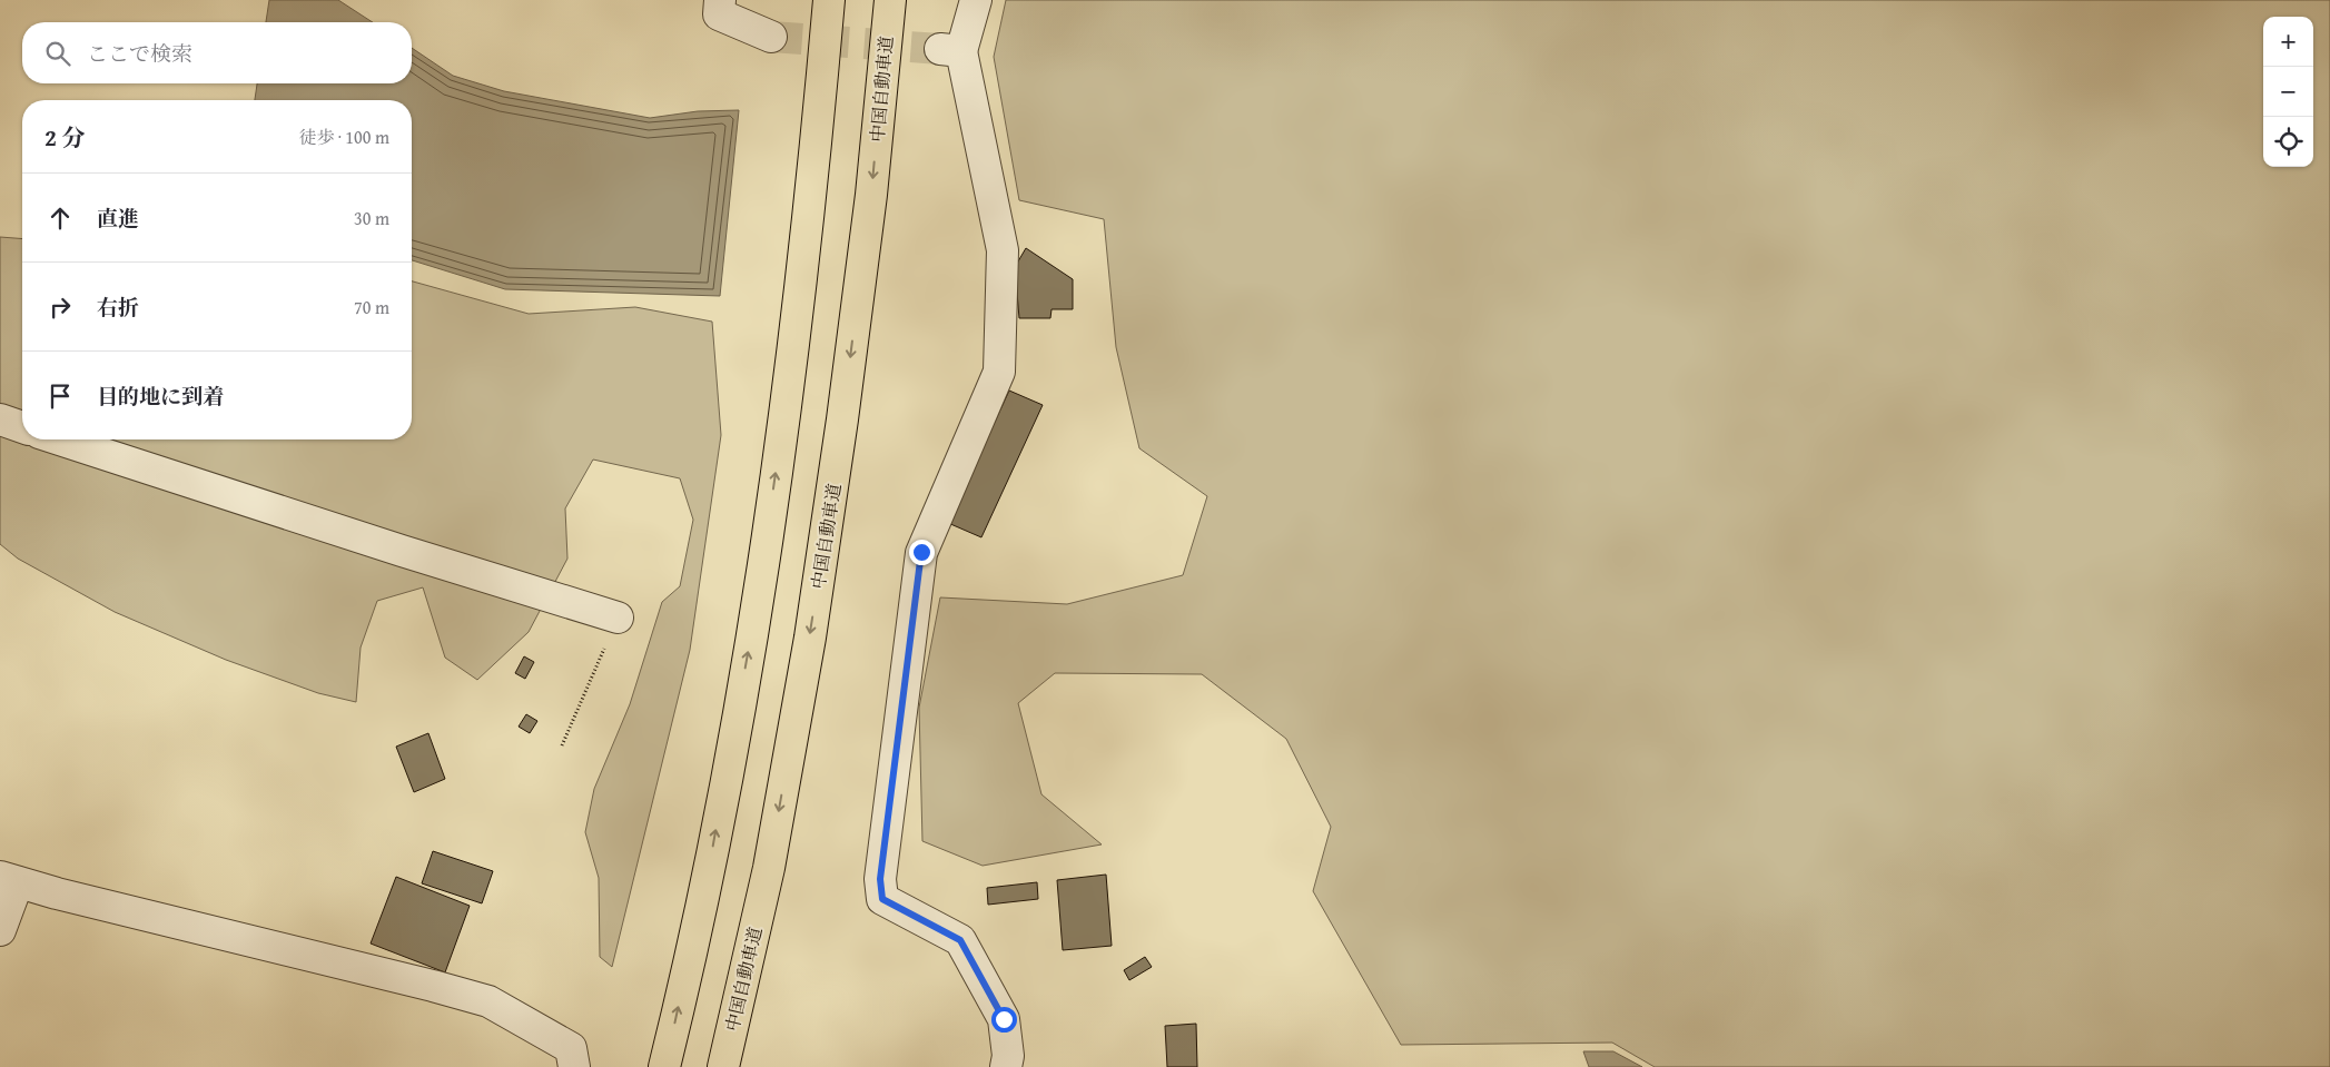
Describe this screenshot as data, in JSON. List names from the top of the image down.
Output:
{
  "streets": {
    "highway": ["中国自動車道"]
  },
  "page": {
    "map_buttons": ["+", "−"],
    "search": "ここで検索",
    "heading": ["2 分", "徒歩 · 100 m"],
    "list": [
      ["直進", "30 m"],
      ["右折", "70 m"],
      "目的地に到着"
    ]
  }
}
